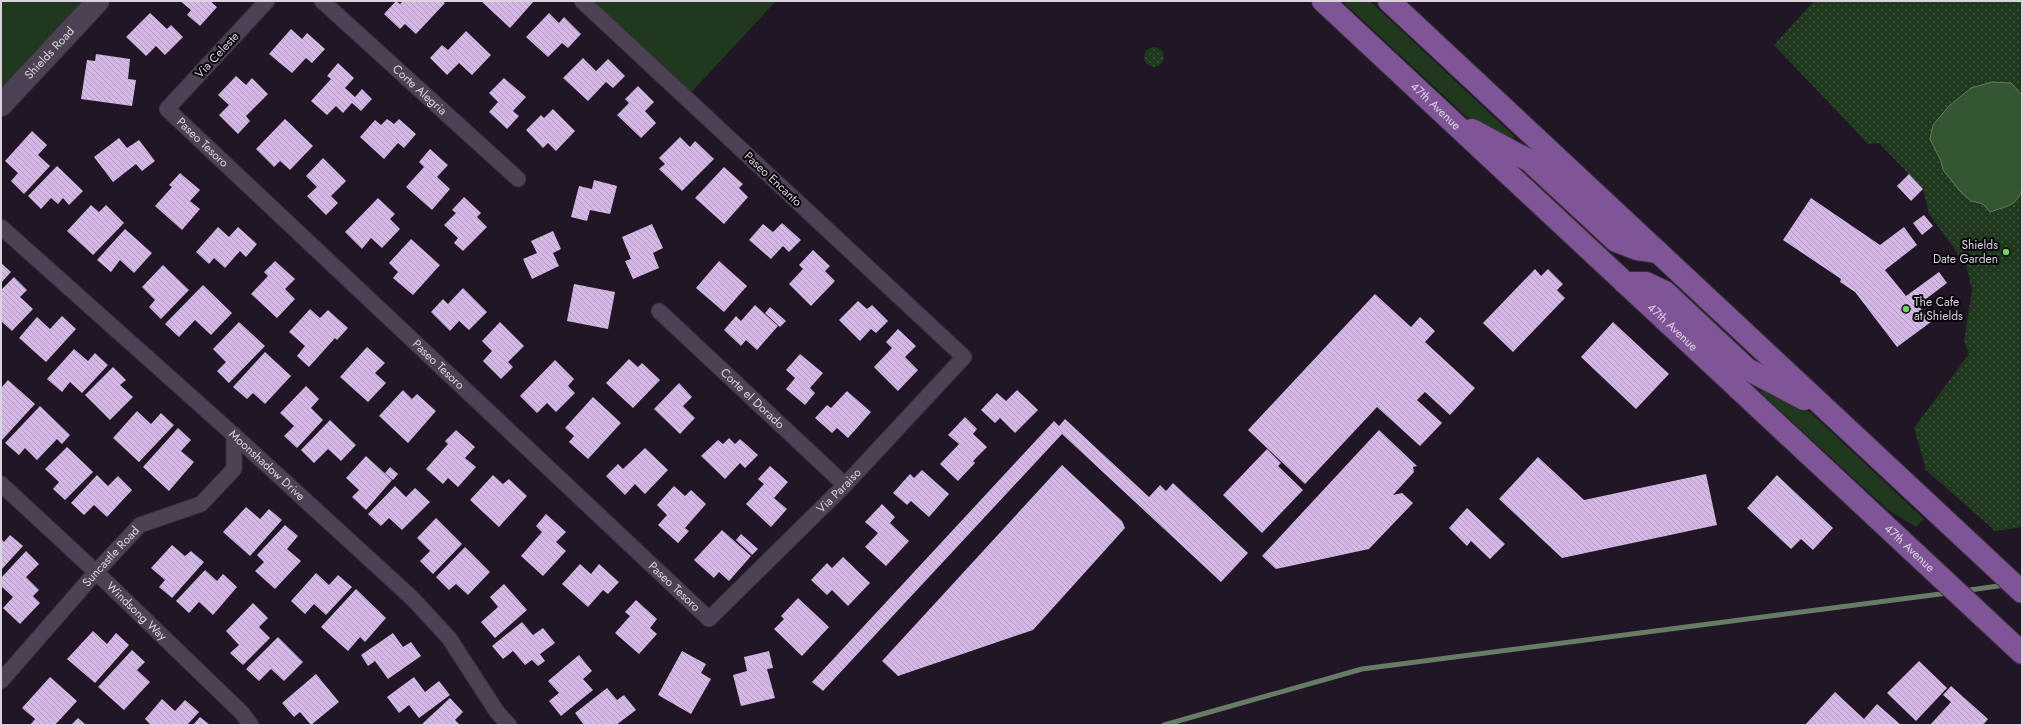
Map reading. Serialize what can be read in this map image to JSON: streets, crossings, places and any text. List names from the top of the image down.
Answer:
{
  "streets": {
    "main road": ["47th Avenue"],
    "street": [
      "Shields Road",
      "Via Celeste",
      "Corte Alegria",
      "Paseo Tesoro",
      "Paseo Encanto",
      "Corte el Dorado",
      "Moonshadow Drive",
      "Via Paraiso",
      "Suncastle Road",
      "Windsong Way"
    ]
  },
  "crossings": [
    ["Via Celeste", "Paseo Tesoro"],
    ["Paseo Tesoro", "Via Paraiso"],
    ["Paseo Encanto", "Via Paraiso"],
    ["Corte el Dorado", "Via Paraiso"],
    ["Moonshadow Drive", "Suncastle Road"],
    ["Suncastle Road", "Windsong Way"]
  ],
  "places": ["Shields Date Garden", "The Cafe at Shields"]
}
